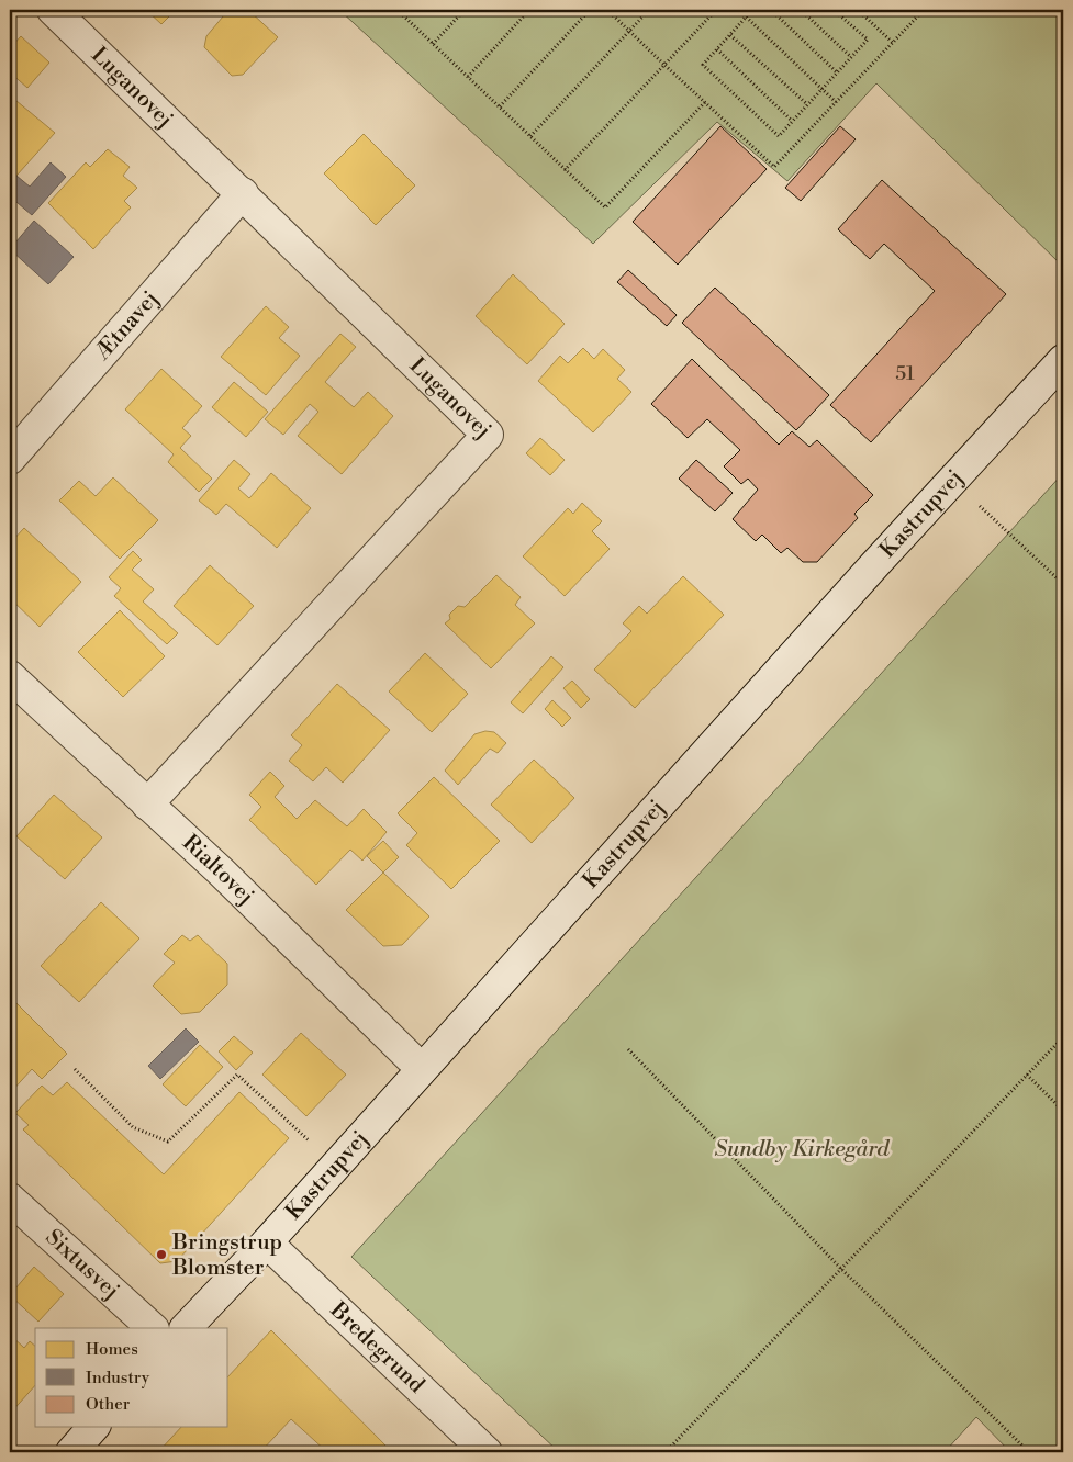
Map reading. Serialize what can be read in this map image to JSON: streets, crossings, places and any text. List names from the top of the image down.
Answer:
{
  "streets": {
    "street": [
      "Luganovej",
      "Ætnavej",
      "Kastrupvej",
      "Rialtovej",
      "Sixtusvej",
      "Bredegrund"
    ]
  },
  "crossings": [
    ["Luganovej", "Ætnavej"],
    ["Luganovej", "Rialtovej"],
    ["Kastrupvej", "Rialtovej"],
    ["Kastrupvej", "Bredegrund"]
  ],
  "parks": ["Sundby Kirkegård"],
  "places": ["Bringstrup Blomster"],
  "house_numbers": ["51"],
  "legend": ["Homes", "Industry", "Other"]
}
